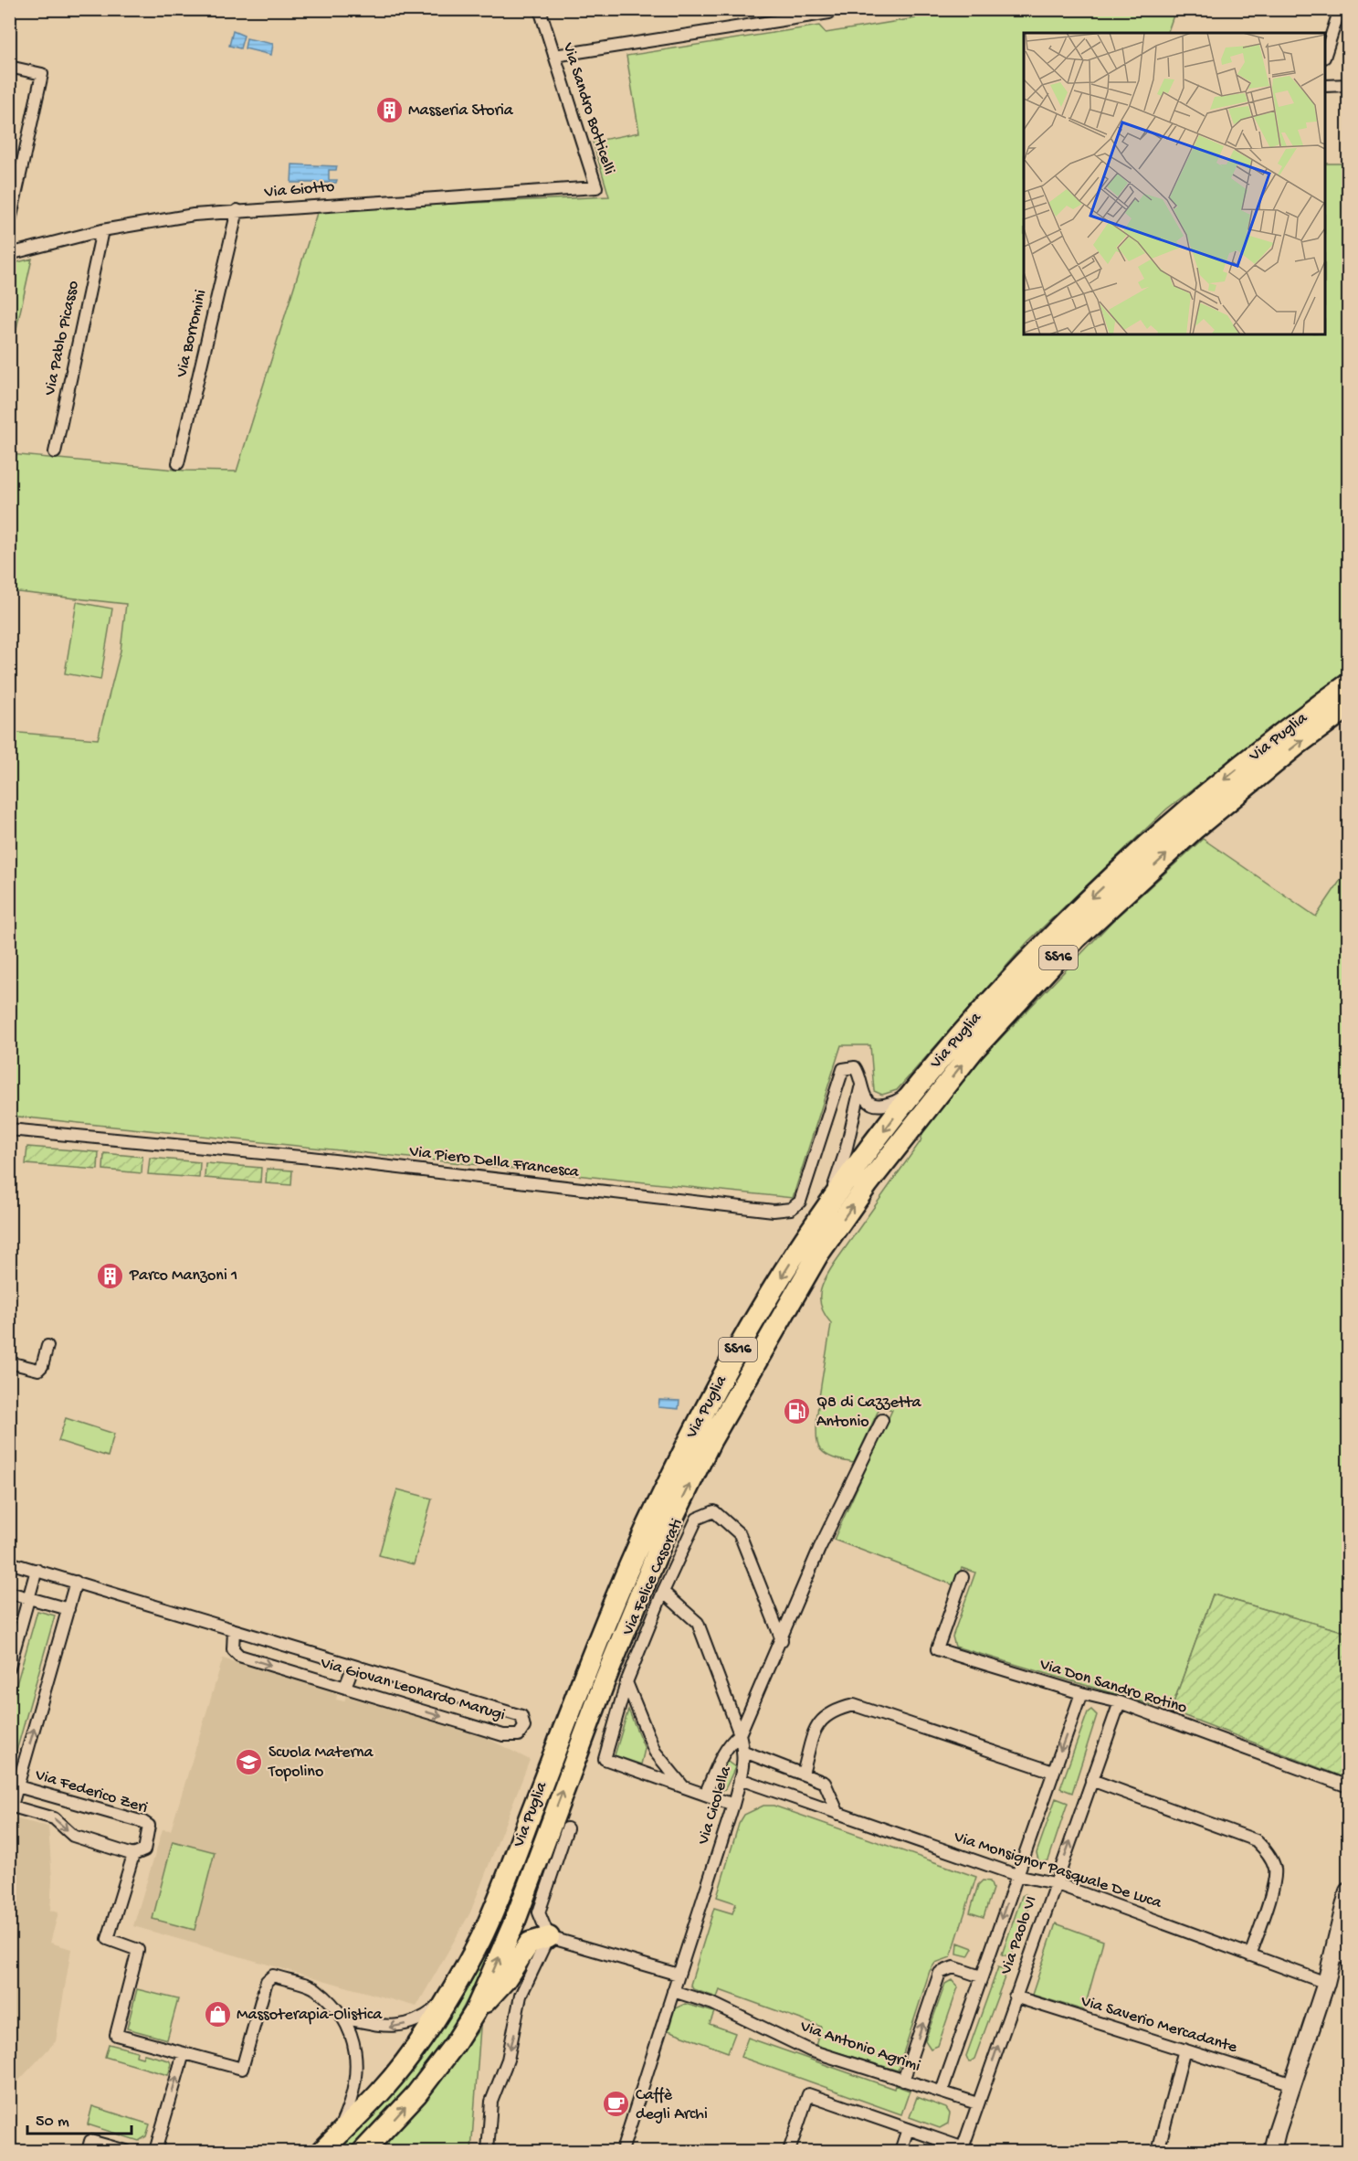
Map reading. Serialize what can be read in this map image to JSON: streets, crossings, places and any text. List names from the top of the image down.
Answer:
{
  "streets": {
    "highway": ["Via Puglia", "SS16"],
    "street": [
      "Via Sandro Botticelli",
      "Via Giotto",
      "Via Borromini",
      "Via Pablo Picasso",
      "Via Piero Della Francesca",
      "Via Felice Casorati",
      "Via Don Sandro Rotino",
      "Via Giovan Leonardo Marugi",
      "Via Federico Zeri",
      "Via Cicolella",
      "Via Monsignor Pasquale De Luca",
      "Via Paolo VI",
      "Via Saverio Mercadante",
      "Via Antonio Agrimi"
    ]
  },
  "crossings": [
    ["Via Sandro Botticelli", "Via Giotto"],
    ["Via Giotto", "Via Borromini"],
    ["Via Giotto", "Via Pablo Picasso"],
    ["Via Puglia", "Via Piero Della Francesca"],
    ["Via Felice Casorati", "Via Cicolella"],
    ["Via Don Sandro Rotino", "Via Paolo VI"],
    ["Via Cicolella", "Via Monsignor Pasquale De Luca"],
    ["Via Cicolella", "Via Antonio Agrimi"],
    ["Via Monsignor Pasquale De Luca", "Via Paolo VI"],
    ["Via Paolo VI", "Via Saverio Mercadante"],
    ["Via Paolo VI", "Via Antonio Agrimi"]
  ],
  "places": {
    "building": ["Masseria Storia", "Parco Manzoni 1"],
    "fuel station": ["Q8 di Cazzetta Antonio"],
    "school or university": ["Scuola Materna Topolino"],
    "shop": ["Massoterapia-Olistica"],
    "cafe": ["Caffè degli Archi"]
  },
  "scale_bar": "50 m"
}
